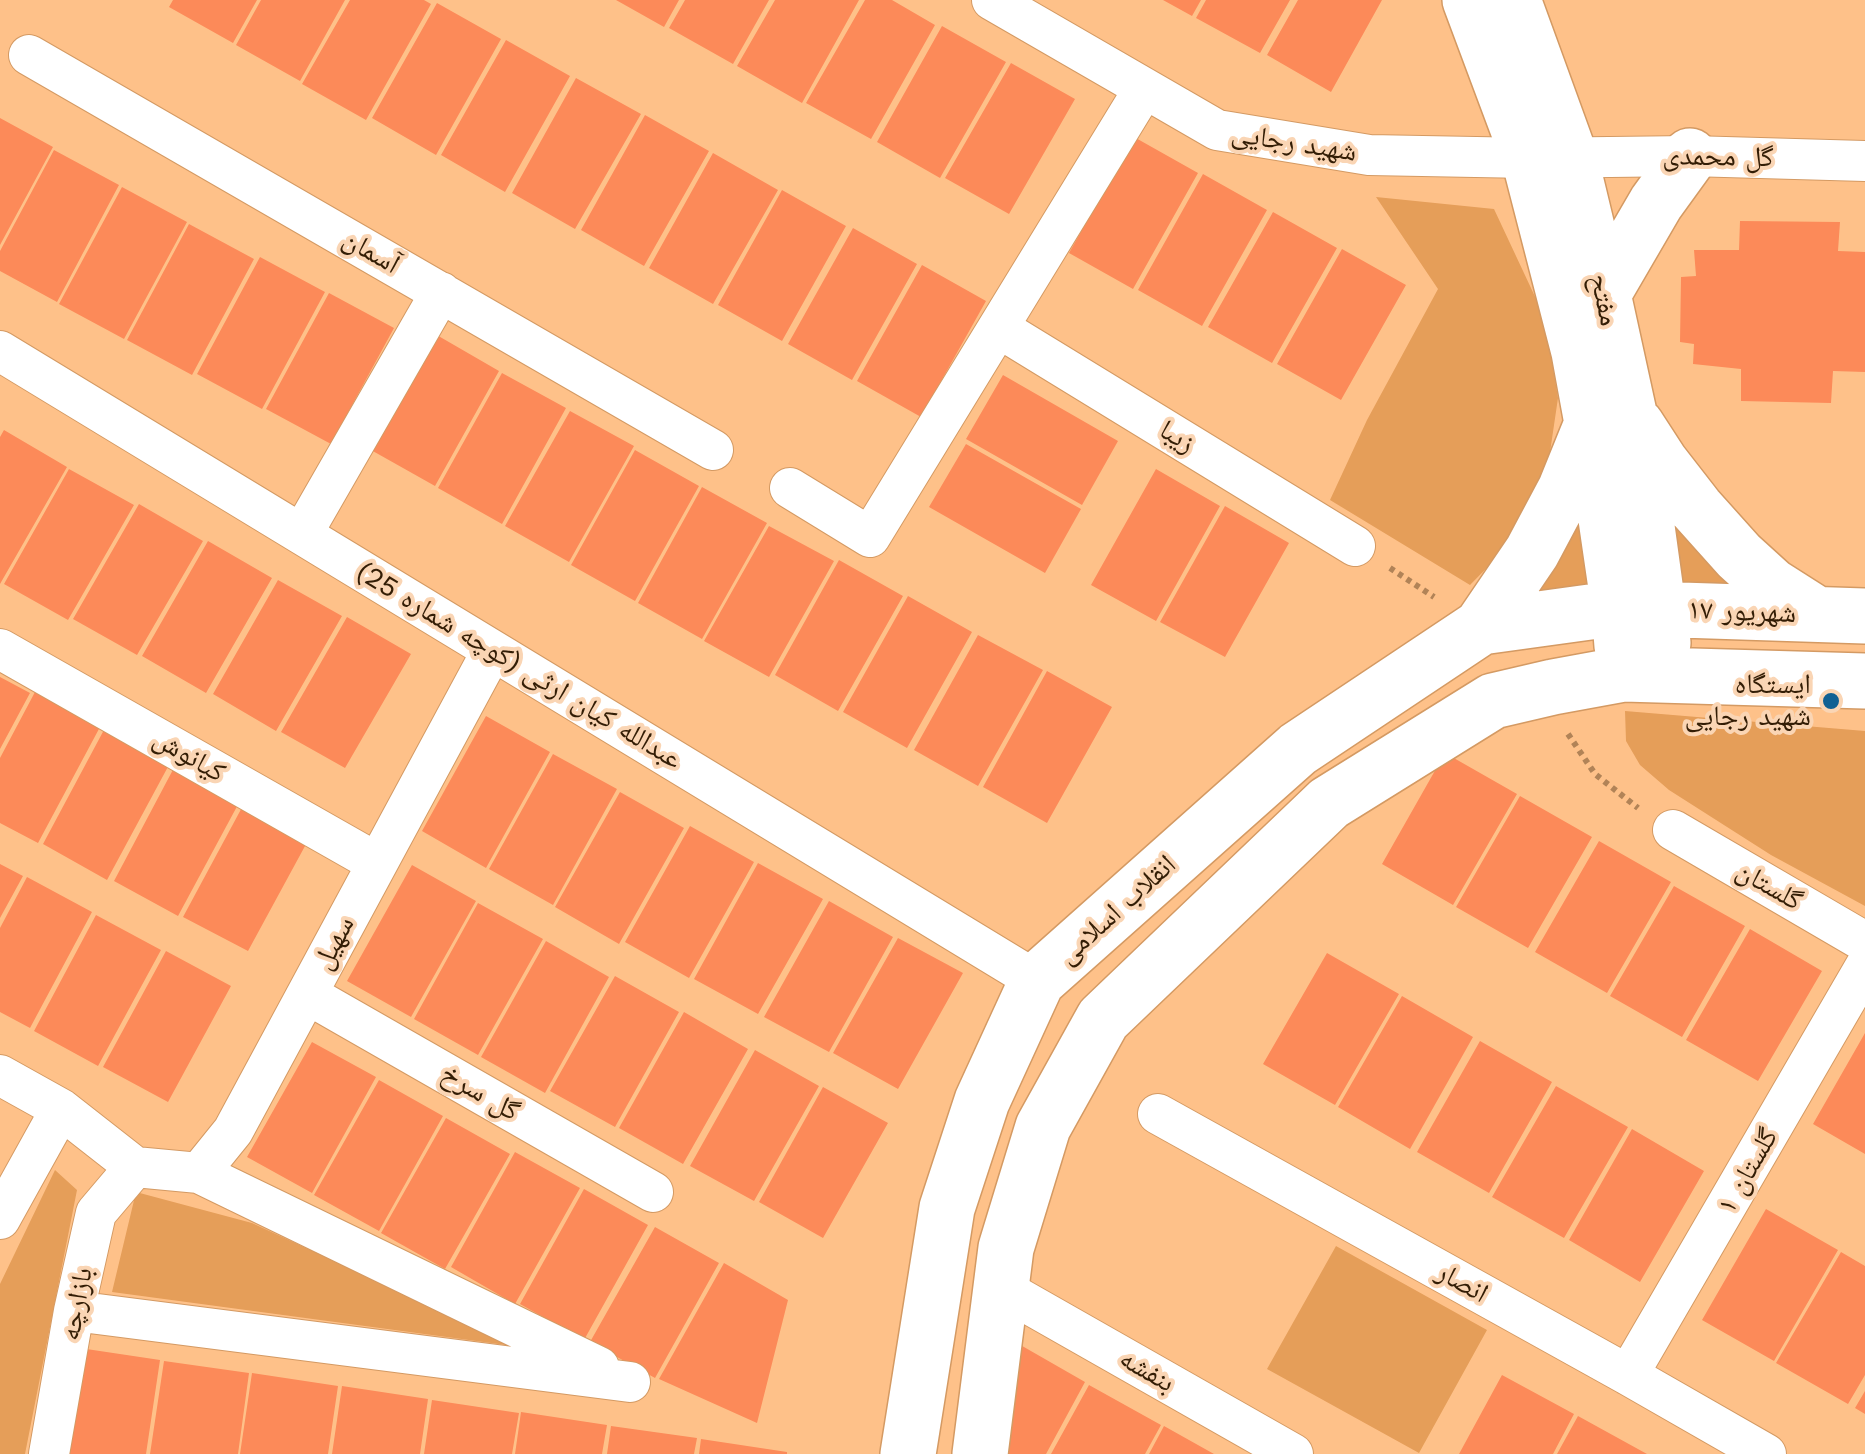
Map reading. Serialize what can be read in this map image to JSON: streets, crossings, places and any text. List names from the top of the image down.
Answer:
{
  "streets": {
    "main road": ["مفتح", "۱۷ شهریور", "انقلاب اسلامی"],
    "street": [
      "شهید رجایی",
      "گل محمدی",
      "آسمان",
      "زیبا",
      "عبدالله کیان ارثی (کوچه شماره 25)",
      "کیانوش",
      "گلستان",
      "سهیل",
      "گل سرخ",
      "گلستان ۱",
      "انصار",
      "بازارچه",
      "بنفشه"
    ]
  },
  "crossings": [
    ["شهید رجایی", "گل محمدی"],
    ["شهید رجایی", "مفتح"],
    ["گل محمدی", "مفتح"],
    ["مفتح", "۱۷ شهریور"],
    ["مفتح", "انقلاب اسلامی"],
    ["۱۷ شهریور", "انقلاب اسلامی"],
    ["عبدالله کیان ارثی (کوچه شماره 25)", "انقلاب اسلامی"],
    ["عبدالله کیان ارثی (کوچه شماره 25)", "سهیل"],
    ["کیانوش", "سهیل"],
    ["سهیل", "گل سرخ"],
    ["گلستان ۱", "انصار"]
  ],
  "places": ["ایستگاه شهید رجایی"]
}
